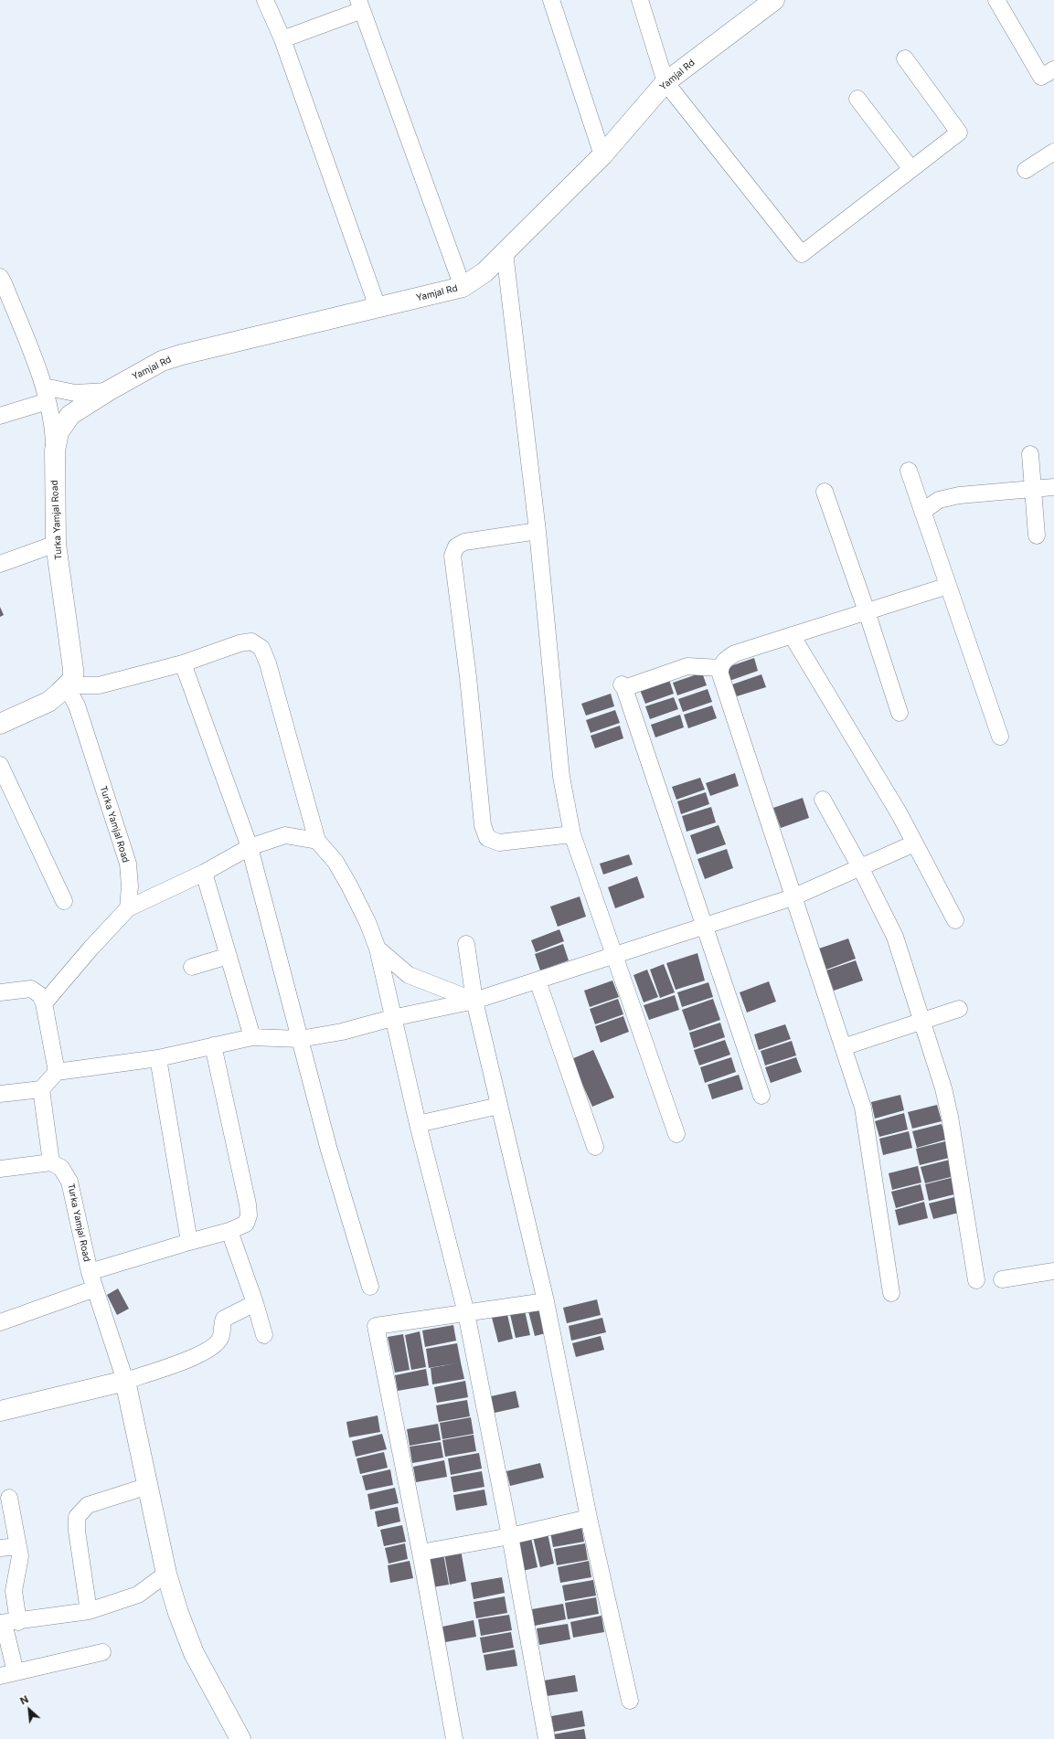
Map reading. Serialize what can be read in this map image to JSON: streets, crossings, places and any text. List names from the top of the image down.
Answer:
{
  "streets": {
    "main road": ["Yamjal Rd", "Turka Yamjal Road"]
  },
  "crossings": [
    ["Yamjal Rd", "Turka Yamjal Road"]
  ],
  "north": "top left"
}
